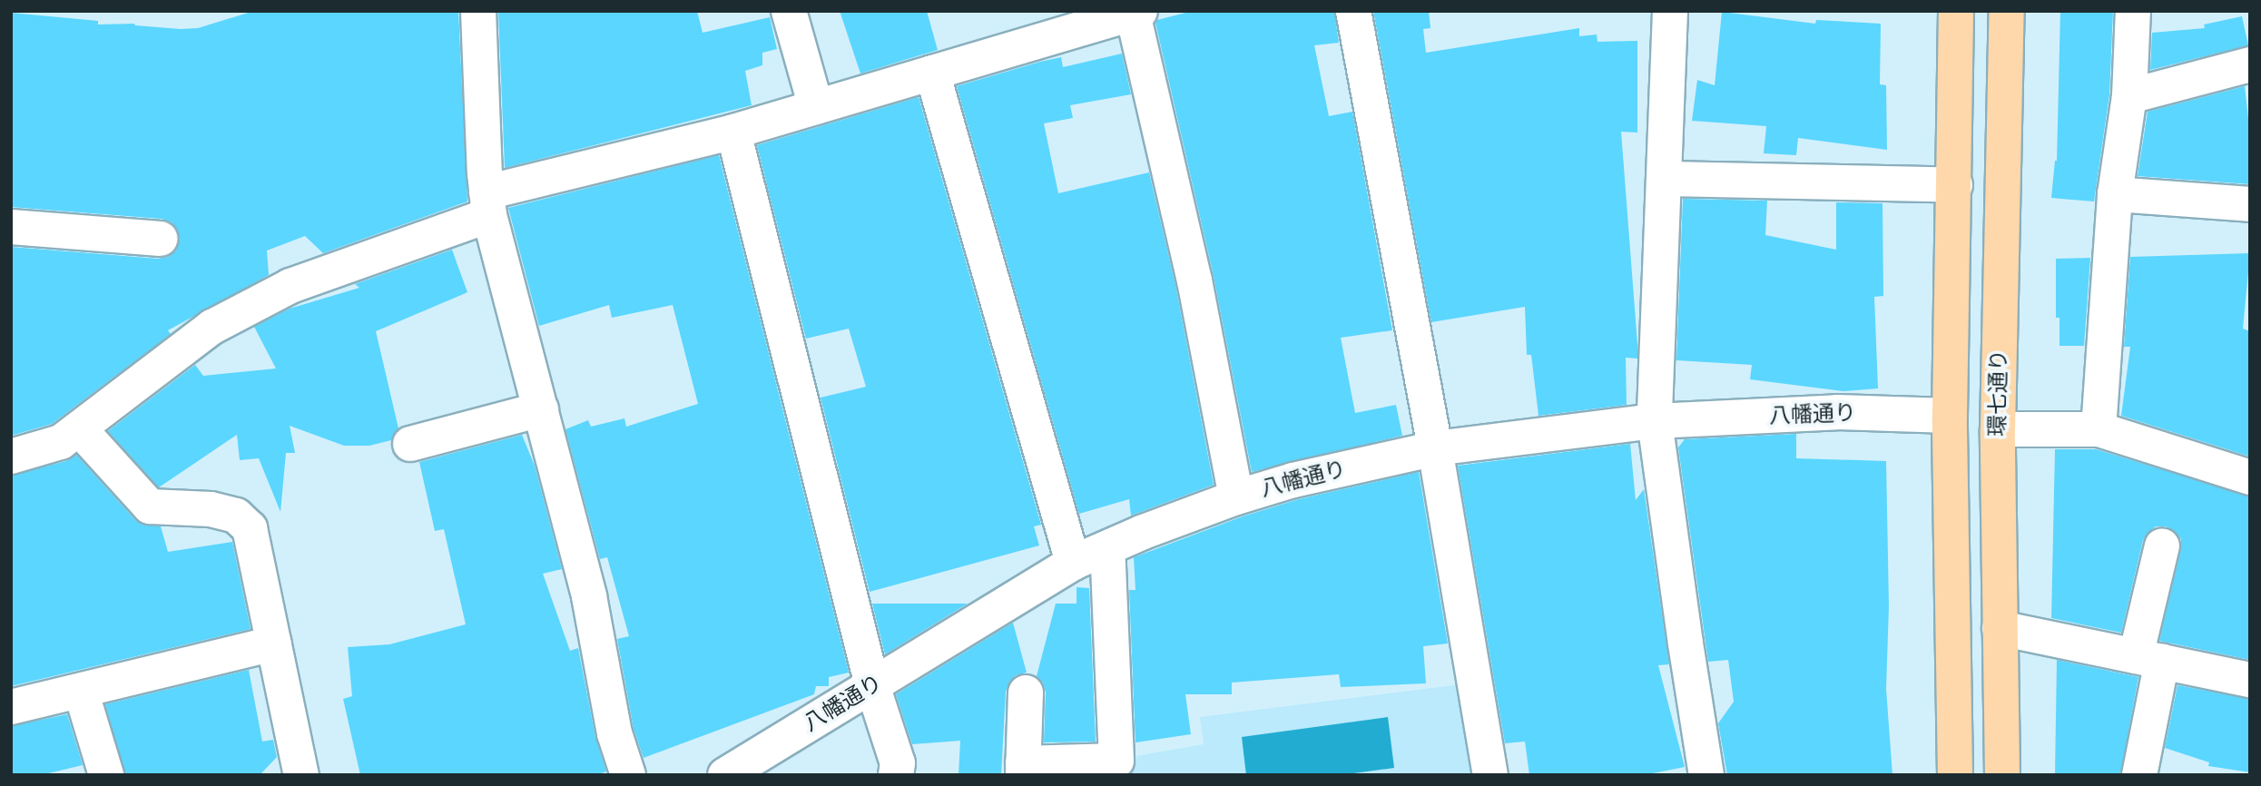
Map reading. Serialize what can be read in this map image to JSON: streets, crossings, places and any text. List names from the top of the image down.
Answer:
{
  "streets": {
    "main road": ["環七通り"],
    "street": ["八幡通り"]
  }
}
